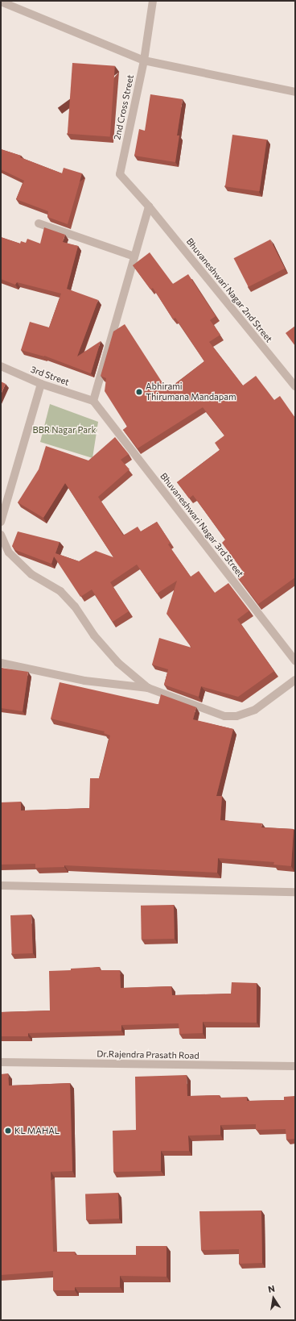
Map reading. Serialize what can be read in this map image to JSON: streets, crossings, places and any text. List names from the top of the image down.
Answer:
{
  "streets": {
    "street": [
      "2nd Cross Street",
      "Bhuvaneshwari Nagar 2nd Street",
      "3rd Street",
      "Bhuvaneshwari Nagar 3rd Street",
      "Dr.Rajendra Prasath Road"
    ]
  },
  "crossings": [
    ["2nd Cross Street", "Bhuvaneshwari Nagar 2nd Street"],
    ["3rd Street", "Bhuvaneshwari Nagar 3rd Street"]
  ],
  "parks": ["BBR Nagar Park"],
  "places": ["Abhirami Thirumana Mandapam", "KL MAHAL"],
  "north": "top"
}
